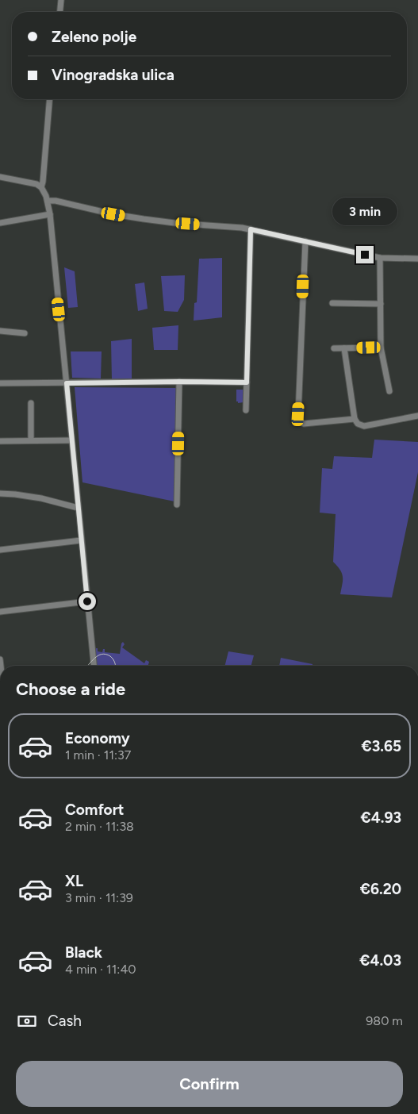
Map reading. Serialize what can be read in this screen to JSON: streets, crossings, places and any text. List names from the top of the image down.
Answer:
{
  "page": {
    "banner": ["Zeleno polje", "Vinogradska ulica"],
    "bubble": "3 min",
    "heading": "Choose a ride",
    "list": [
      {
        "name": "Economy",
        "note": "1 min · 11:37",
        "value": "€3.65"
      },
      {
        "name": "Comfort",
        "note": "2 min · 11:38",
        "value": "€4.93"
      },
      {
        "name": "XL",
        "note": "3 min · 11:39",
        "value": "€6.20"
      },
      {
        "name": "Black",
        "note": "4 min · 11:40",
        "value": "€4.03"
      }
    ],
    "pay": ["Cash", "980 m"],
    "buttons": "Confirm"
  }
}
